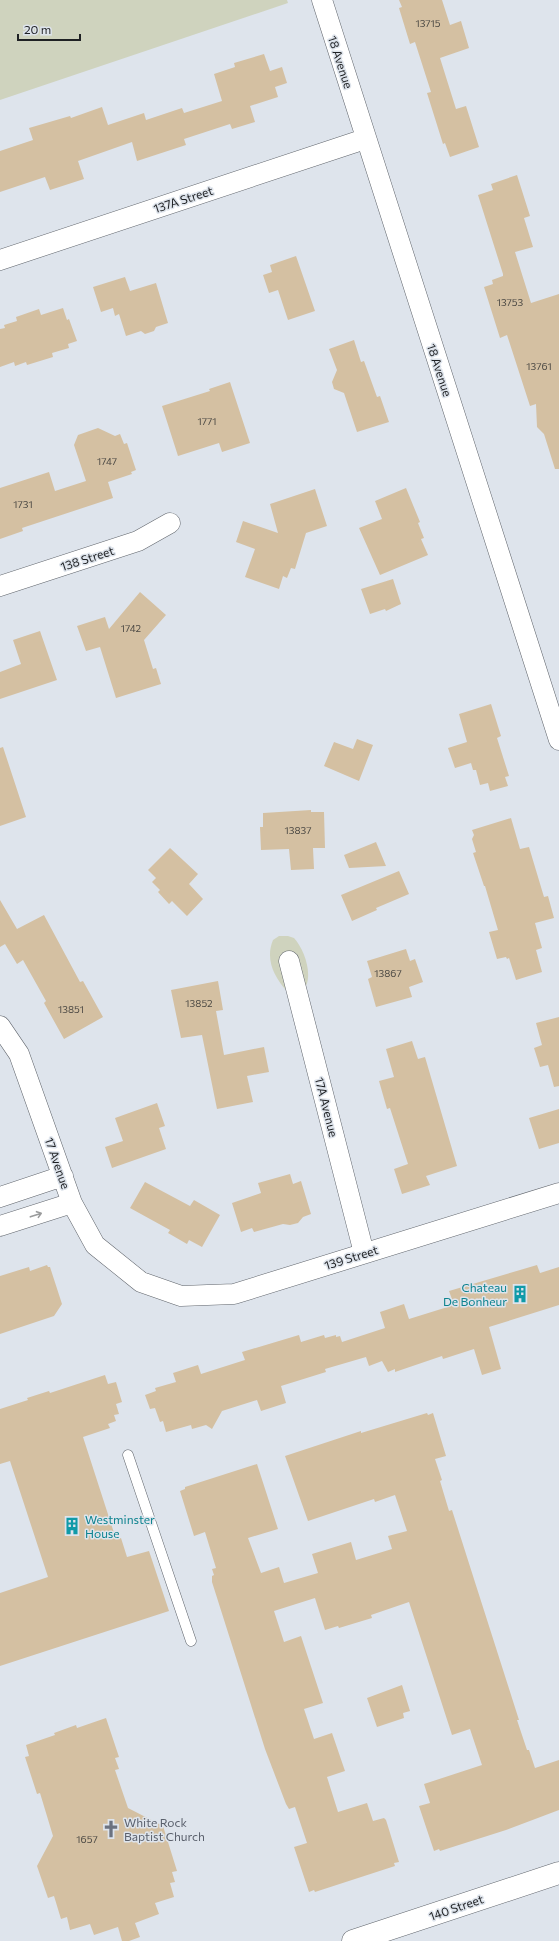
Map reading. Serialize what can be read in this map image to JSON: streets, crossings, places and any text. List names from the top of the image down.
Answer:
{
  "streets": {
    "main road": ["140 Street"],
    "street": [
      "18 Avenue",
      "137A Street",
      "138 Street",
      "17A Avenue",
      "17 Avenue",
      "139 Street"
    ]
  },
  "crossings": [
    ["18 Avenue", "137A Street"],
    ["17A Avenue", "139 Street"],
    ["17 Avenue", "139 Street"]
  ],
  "places": {
    "building": ["Chateau De Bonheur", "Westminster House"],
    "church": ["White Rock Baptist Church"]
  },
  "house_numbers": [
    "13715",
    "13753",
    "13761",
    "1771",
    "1747",
    "1731",
    "1742",
    "13837",
    "13867",
    "13852",
    "13851",
    "1657"
  ],
  "scale_bar": "20 m"
}
